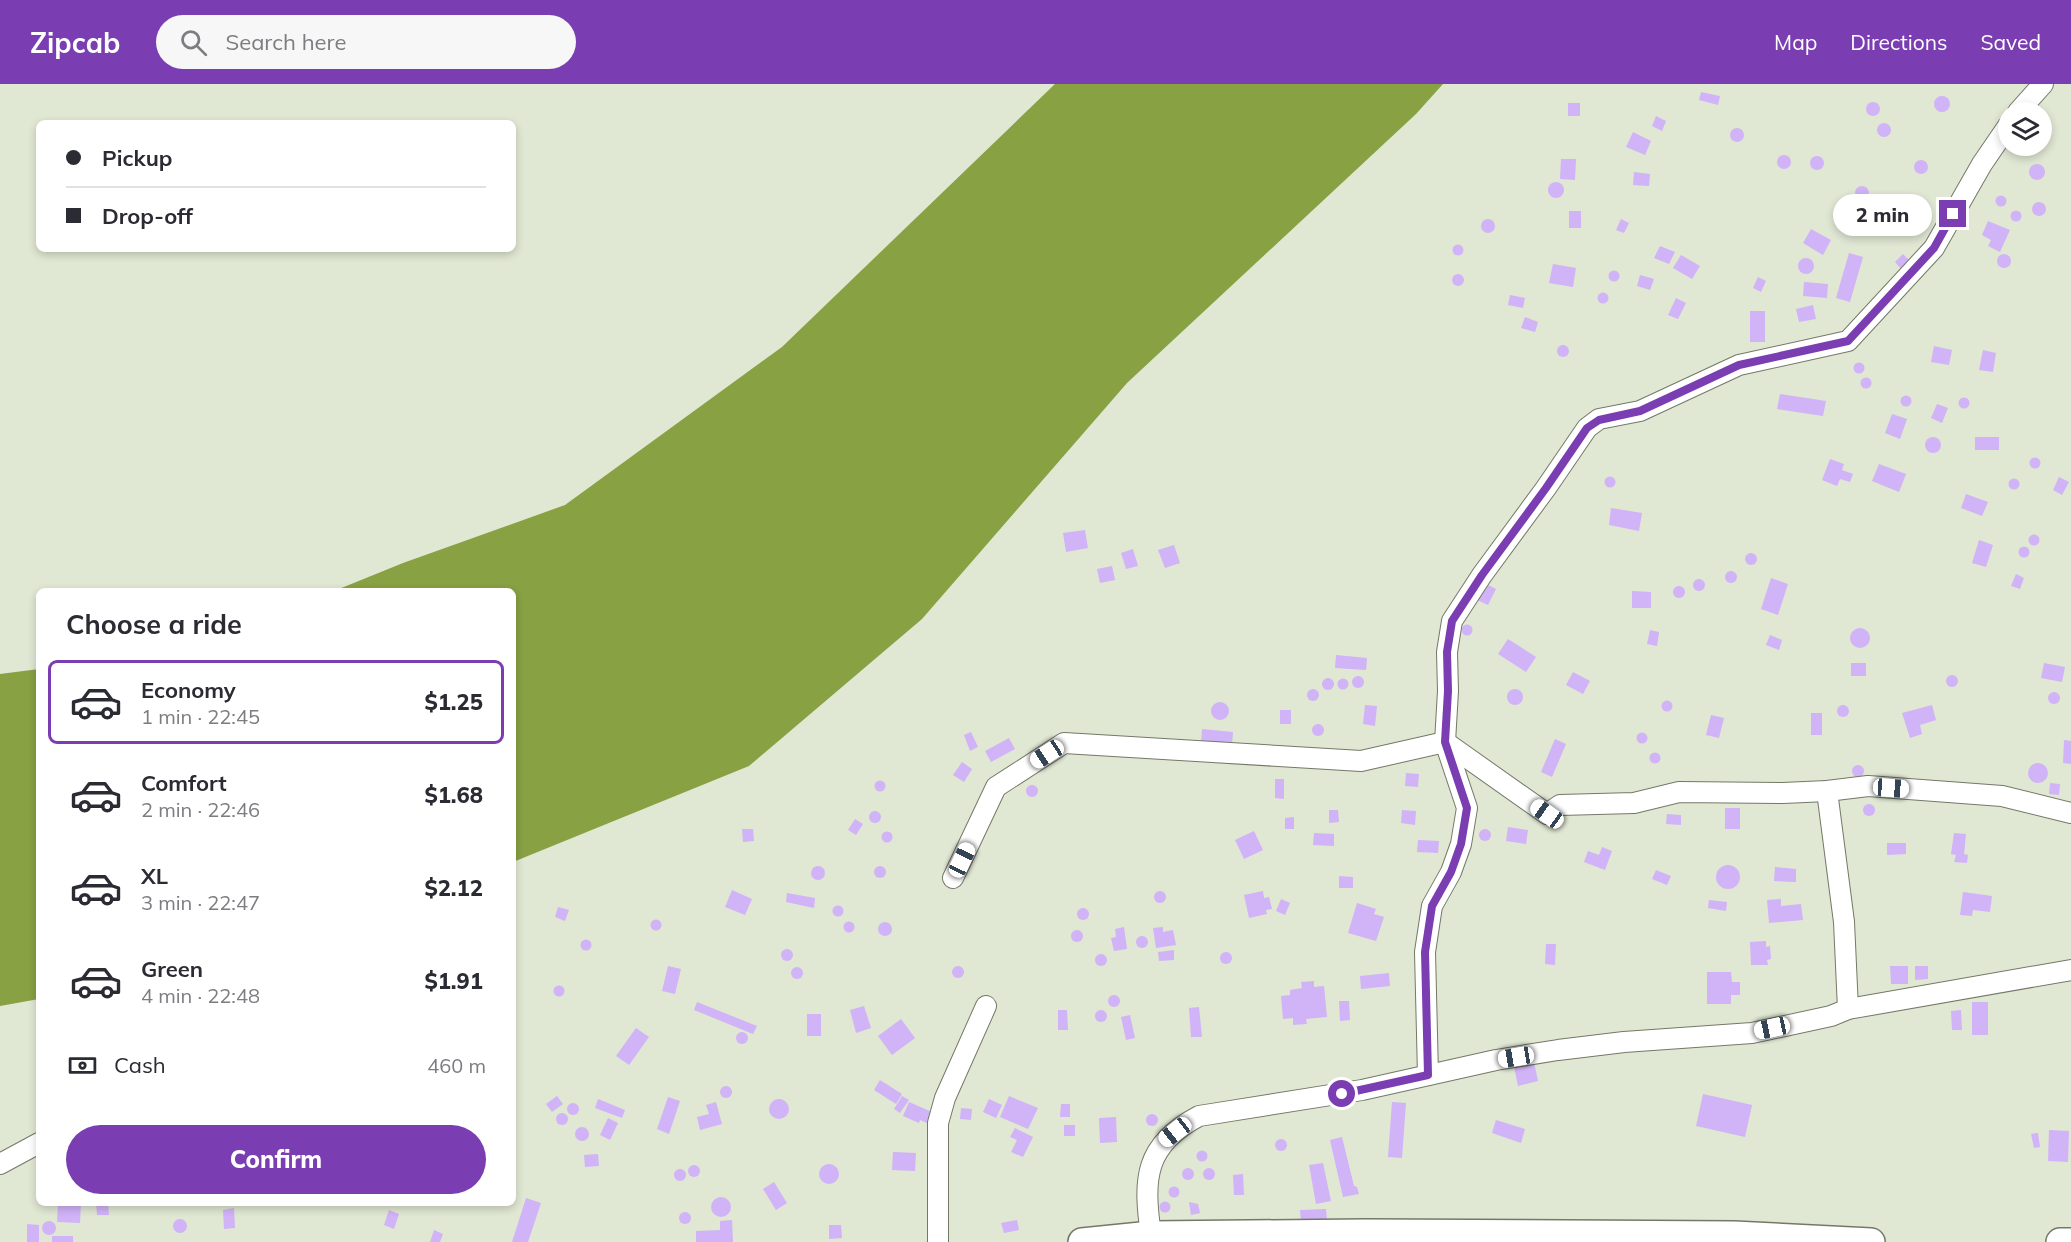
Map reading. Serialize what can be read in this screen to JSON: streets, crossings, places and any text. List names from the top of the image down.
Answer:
{
  "page": {
    "header": "Zipcab",
    "search": "Search here",
    "nav": ["Map", "Directions", "Saved"],
    "banner": ["Pickup", "Drop-off"],
    "bubble": "2 min",
    "heading": "Choose a ride",
    "list": [
      {
        "name": "Economy",
        "note": "1 min · 22:45",
        "value": "$1.25"
      },
      {
        "name": "Comfort",
        "note": "2 min · 22:46",
        "value": "$1.68"
      },
      {
        "name": "XL",
        "note": "3 min · 22:47",
        "value": "$2.12"
      },
      {
        "name": "Green",
        "note": "4 min · 22:48",
        "value": "$1.91"
      }
    ],
    "pay": ["Cash", "460 m"],
    "buttons": "Confirm"
  }
}
